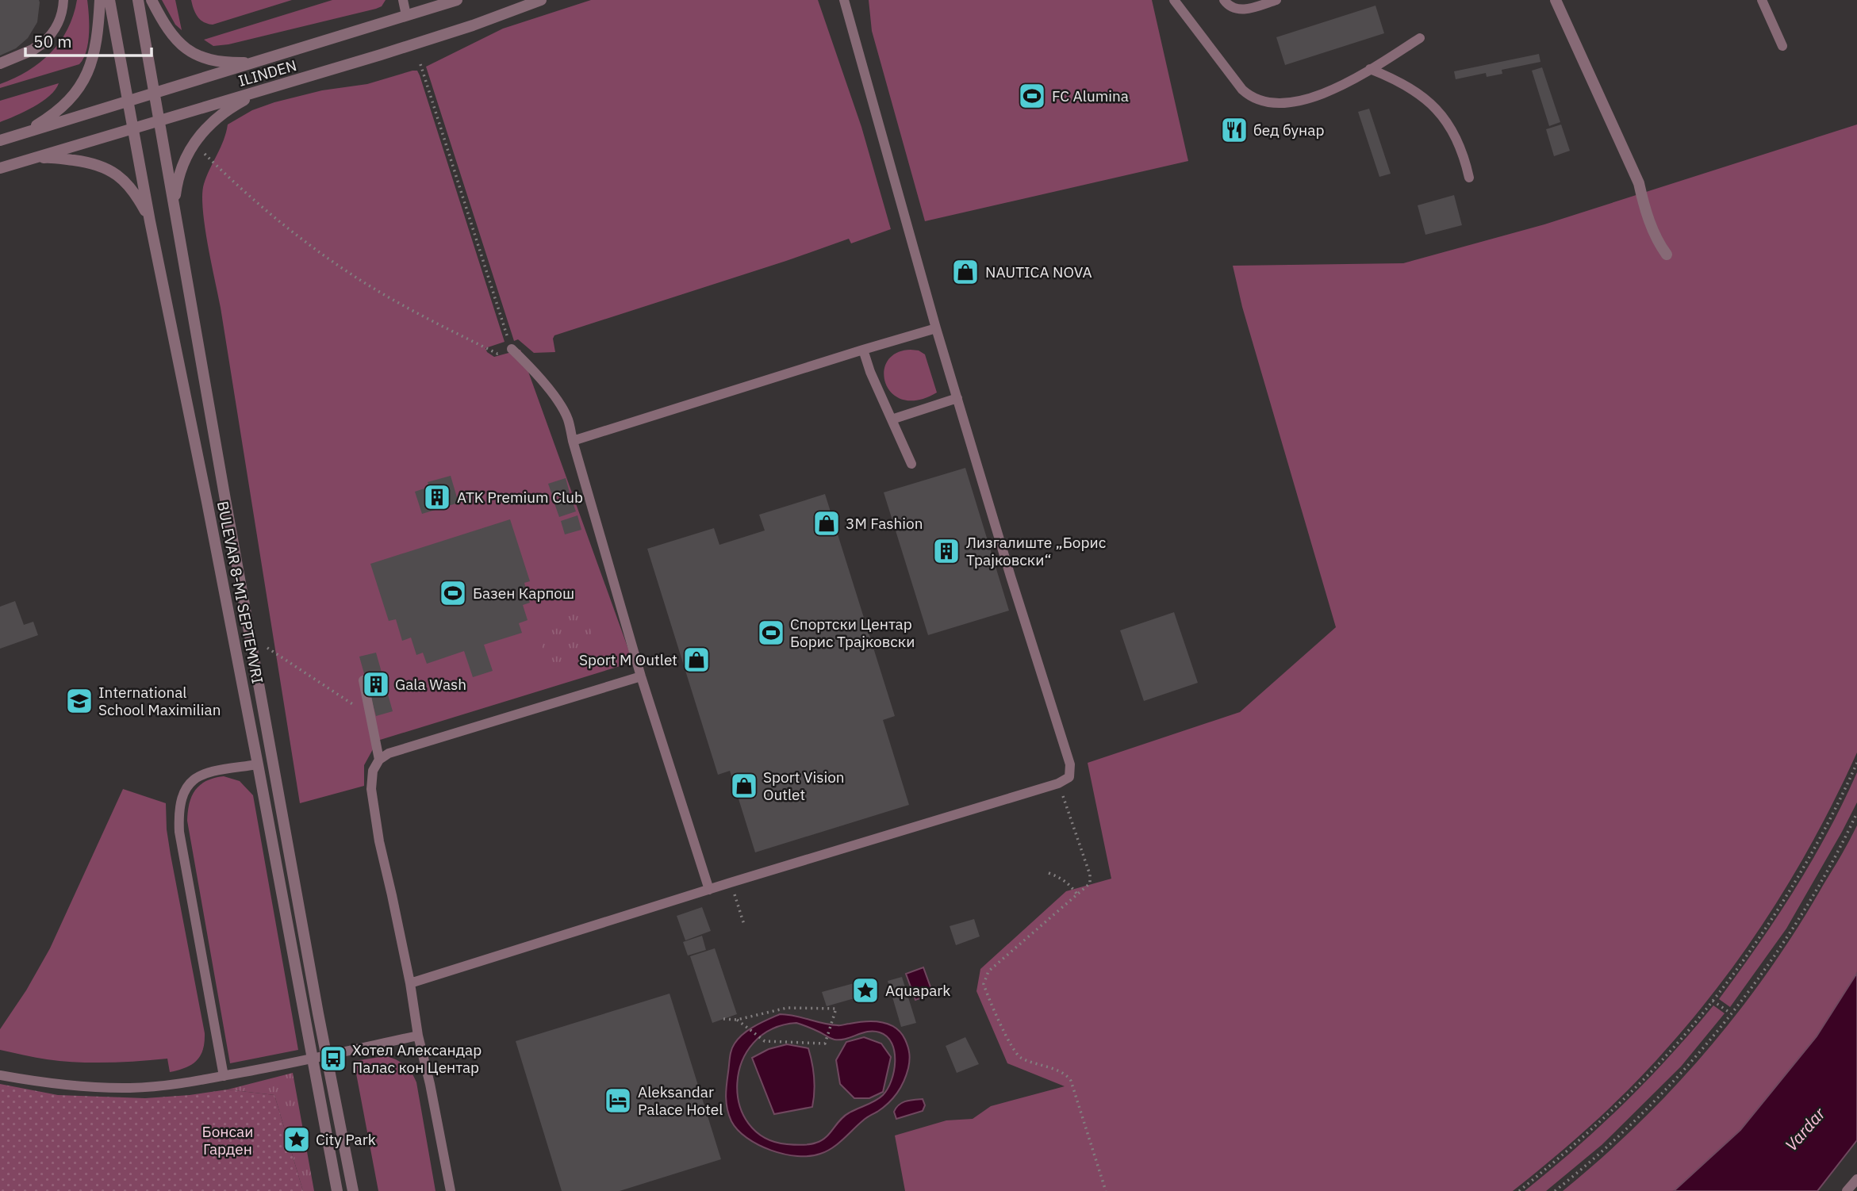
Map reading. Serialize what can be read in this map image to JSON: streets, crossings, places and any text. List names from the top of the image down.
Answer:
{
  "streets": {
    "street": ["ILINDEN", "BULEVAR 8-MI SEPTEMVRI"]
  },
  "crossings": [
    ["ILINDEN", "BULEVAR 8-MI SEPTEMVRI"]
  ],
  "water": ["Vardar"],
  "parks": ["Бонсаи Гарден"],
  "places": {
    "sports": ["FC Alumina", "Базен Карпош", "Спортски Центар Борис Трајковски"],
    "restaurant": ["бед бунар"],
    "shop": [
      "NAUTICA NOVA",
      "3M Fashion",
      "Sport M Outlet",
      "Sport Vision Outlet"
    ],
    "building": ["ATK Premium Club", "Лизгалиште „Борис Трајковски“", "Gala Wash"],
    "school or university": ["International School Maximilian"],
    "place": ["Aquapark", "City Park"],
    "bus stop": ["Хотел Александар Палас кон Центар"],
    "hotel": ["Aleksandar Palace Hotel"]
  },
  "scale_bar": "50 m"
}
